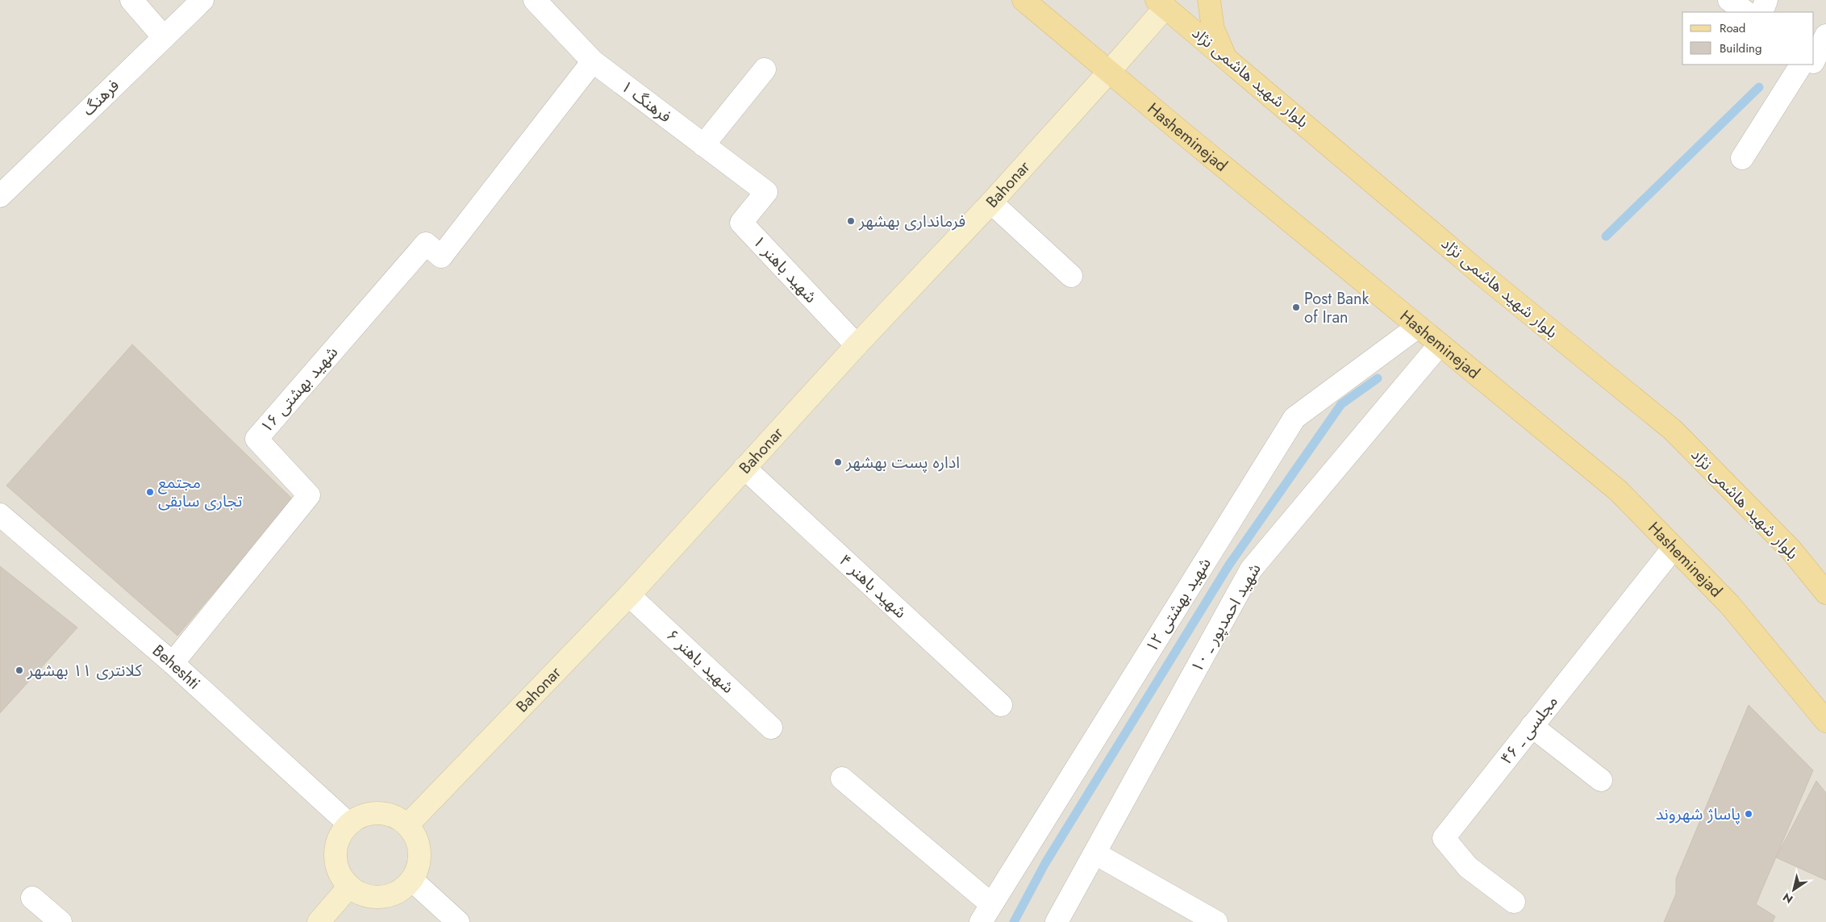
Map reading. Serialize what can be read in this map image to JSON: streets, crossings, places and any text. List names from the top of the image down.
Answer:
{
  "streets": {
    "main road": ["بلوار شهید هاشمی نژاد", "Hasheminejad", "Bahonar"],
    "street": [
      "فرهنگ",
      "فرهنگ ۱",
      "شهید باهنر ۱",
      "شهید بهشتی ۱۶",
      "شهید باهنر ۴",
      "شهید بهشتی ۱۲",
      "شهید احمدپور ـ ۱۰",
      "شهید باهنر ۶",
      "Beheshti",
      "مجلسی ـ ۴۶"
    ]
  },
  "crossings": [
    ["بلوار شهید هاشمی نژاد", "Bahonar"],
    ["فرهنگ ۱", "شهید باهنر ۱"],
    ["فرهنگ ۱", "شهید بهشتی ۱۶"],
    ["Hasheminejad", "Bahonar"],
    ["Hasheminejad", "شهید بهشتی ۱۲"],
    ["Hasheminejad", "شهید احمدپور ـ ۱۰"],
    ["Hasheminejad", "مجلسی ـ ۴۶"],
    ["Bahonar", "شهید باهنر ۱"],
    ["Bahonar", "شهید باهنر ۴"],
    ["Bahonar", "شهید باهنر ۶"],
    ["Bahonar", "Beheshti"],
    ["شهید بهشتی ۱۶", "Beheshti"]
  ],
  "places": [
    "فرمانداری بهشهر",
    "Post Bank of Iran",
    "اداره پست بهشهر",
    "مجتمع تجاری سابقی",
    "کلانتری ۱۱ بهشهر",
    "پاساژ شهروند"
  ],
  "legend": ["Road", "Building"],
  "north": "bottom left"
}
